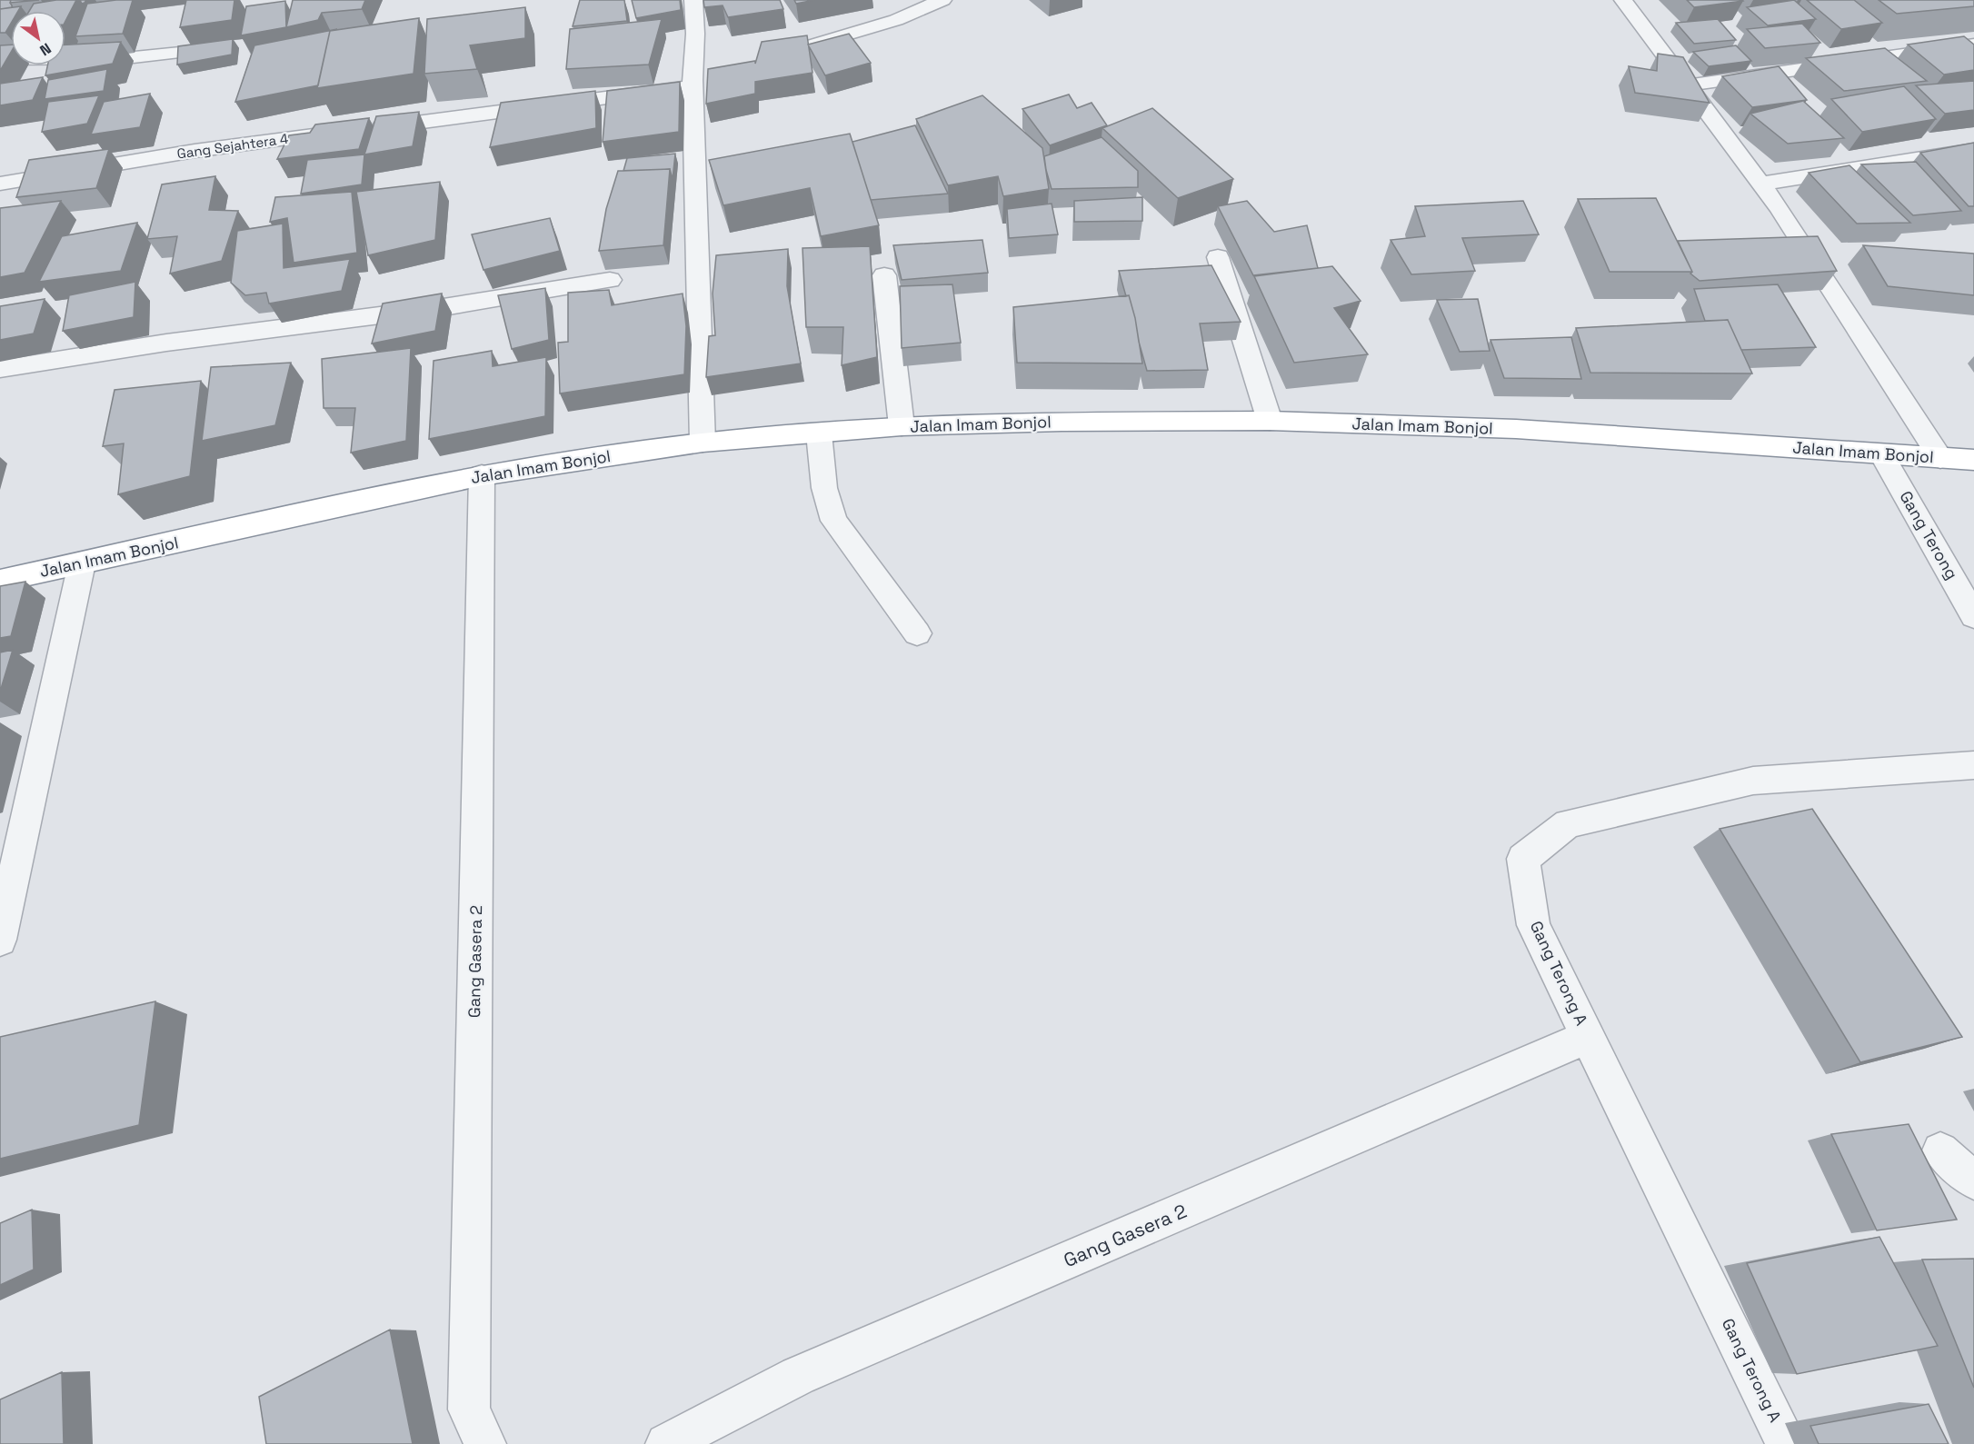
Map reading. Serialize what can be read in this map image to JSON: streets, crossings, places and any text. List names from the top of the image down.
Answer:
{
  "streets": {
    "highway": ["Jalan Imam Bonjol"],
    "street": [
      "Gang Sejahtera 4",
      "Gang Terong",
      "Gang Gasera 2",
      "Gang Terong A"
    ]
  },
  "crossings": [
    ["Jalan Imam Bonjol", "Gang Terong"],
    ["Jalan Imam Bonjol", "Gang Gasera 2"],
    ["Gang Gasera 2", "Gang Terong A"]
  ],
  "north": "bottom right"
}
